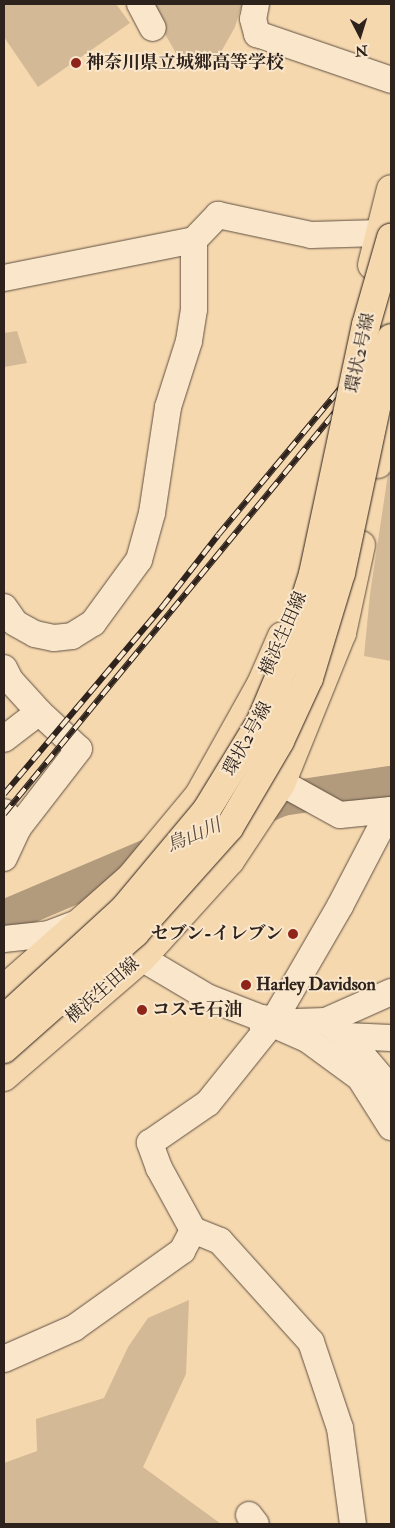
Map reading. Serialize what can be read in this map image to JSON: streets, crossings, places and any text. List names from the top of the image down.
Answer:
{
  "streets": {
    "main road": ["環状2号線", "横浜生田線"]
  },
  "crossings": [
    ["環状2号線", "横浜生田線"]
  ],
  "water": ["鳥山川"],
  "places": [
    "神奈川県立城郷高等学校",
    "セブン-イレブン",
    "Harley Davidson",
    "コスモ石油"
  ],
  "north": "bottom"
}
